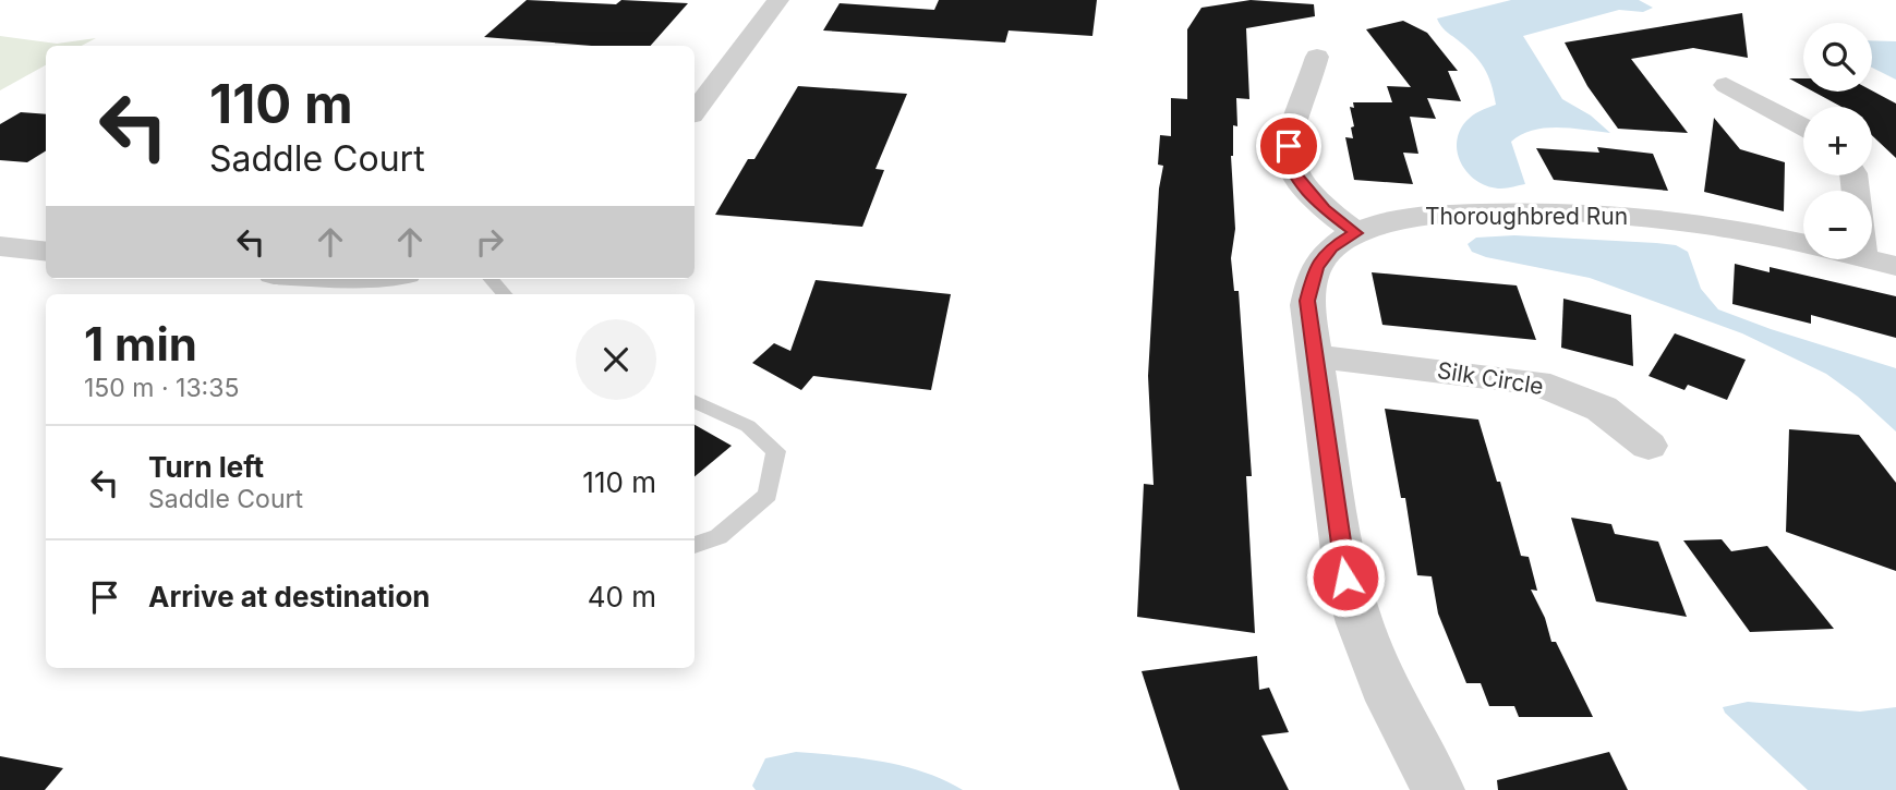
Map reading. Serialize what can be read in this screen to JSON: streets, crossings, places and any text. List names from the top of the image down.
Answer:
{
  "streets": {
    "street": ["Thoroughbred Run", "Silk Circle"]
  },
  "page": {
    "map_buttons": ["+", "−"],
    "turn": ["110 m", "Saddle Court"],
    "heading": ["1 min", "150 m · 13:35"],
    "list": [
      {
        "name": "Turn left",
        "note": "Saddle Court",
        "value": "110 m"
      },
      {
        "name": "Arrive at destination",
        "value": "40 m"
      }
    ]
  }
}
